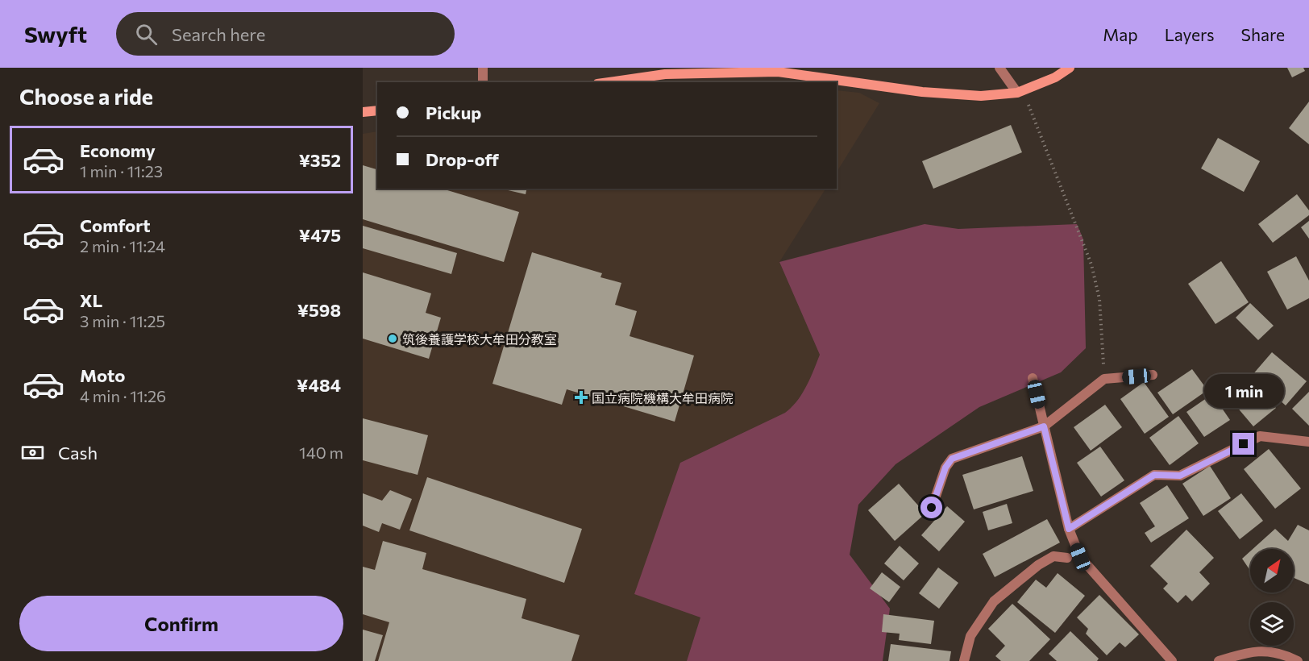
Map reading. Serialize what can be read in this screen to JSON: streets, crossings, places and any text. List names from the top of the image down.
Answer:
{
  "places": {
    "other": ["筑後養護学校大牟田分教室"],
    "health": ["国立病院機構大牟田病院"]
  },
  "north": "top right",
  "page": {
    "header": "Swyft",
    "search": "Search here",
    "nav": ["Map", "Layers", "Share"],
    "heading": "Choose a ride",
    "banner": ["Pickup", "Drop-off"],
    "list": [
      {
        "name": "Economy",
        "note": "1 min · 11:23",
        "value": "¥352"
      },
      {
        "name": "Comfort",
        "note": "2 min · 11:24",
        "value": "¥475"
      },
      {
        "name": "XL",
        "note": "3 min · 11:25",
        "value": "¥598"
      },
      {
        "name": "Moto",
        "note": "4 min · 11:26",
        "value": "¥484"
      }
    ],
    "bubble": "1 min",
    "pay": ["Cash", "140 m"],
    "buttons": "Confirm"
  }
}
